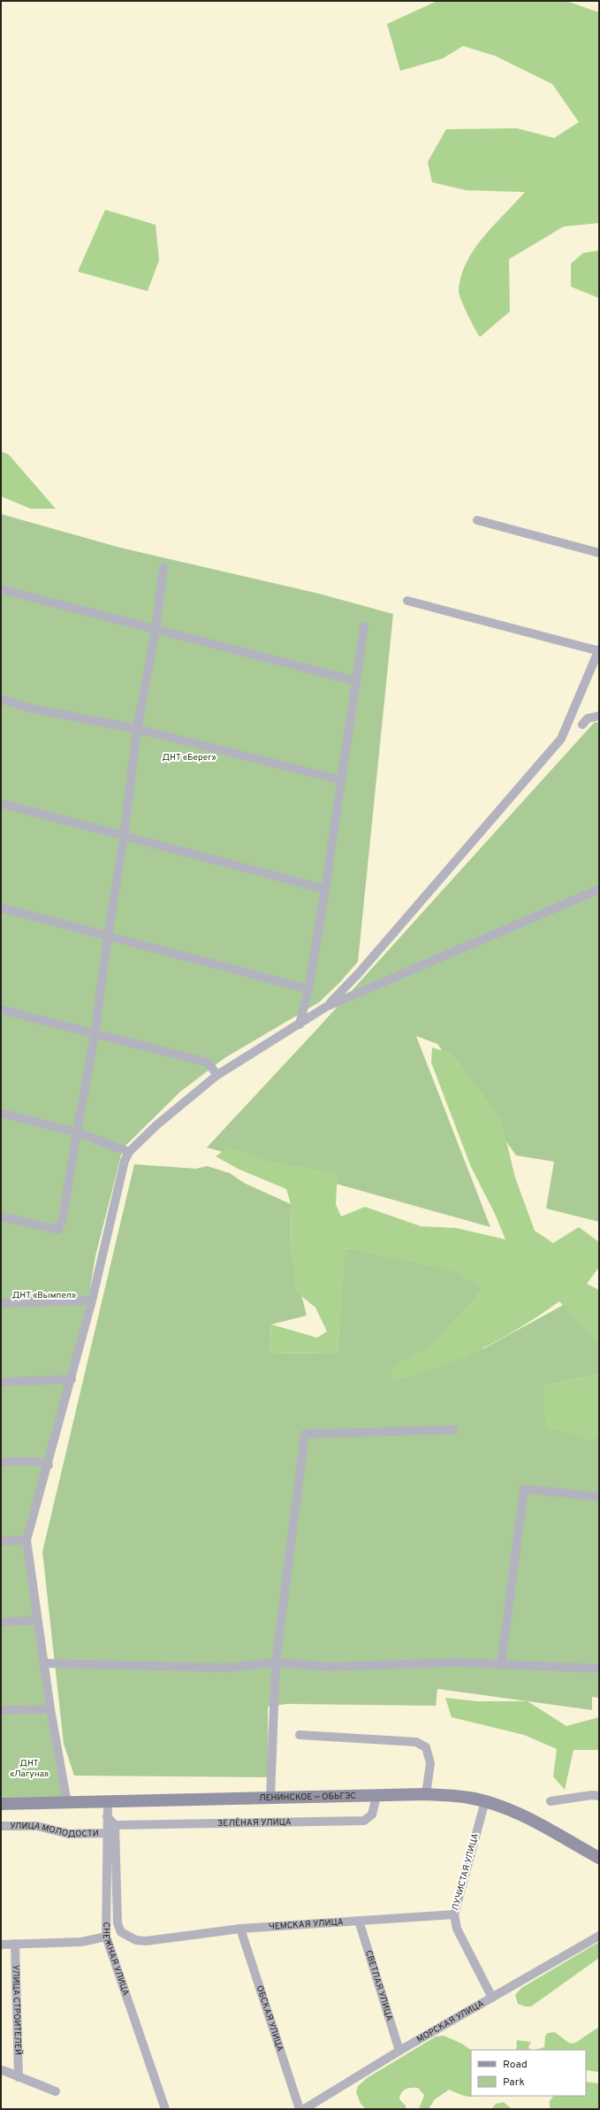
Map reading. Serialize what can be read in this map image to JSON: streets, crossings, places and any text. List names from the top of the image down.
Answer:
{
  "streets": {
    "main road": ["ЛЕНИНСКОЕ — ОБЬГЭС"],
    "street": [
      "ЗЕЛЁНАЯ УЛИЦА",
      "УЛИЦА МОЛОДОСТИ",
      "ЛУЧИСТАЯ УЛИЦА",
      "ЧЕМСКАЯ УЛИЦА",
      "СНЕЖНАЯ УЛИЦА",
      "СВЕТЛАЯ УЛИЦА",
      "УЛИЦА СТРОИТЕЛЕЙ",
      "ОБСКАЯ УЛИЦА",
      "МОРСКАЯ УЛИЦА"
    ]
  },
  "crossings": [
    ["ЛЕНИНСКОЕ — ОБЬГЭС", "ЗЕЛЁНАЯ УЛИЦА"],
    ["ЛЕНИНСКОЕ — ОБЬГЭС", "ЛУЧИСТАЯ УЛИЦА"],
    ["ЛЕНИНСКОЕ — ОБЬГЭС", "СНЕЖНАЯ УЛИЦА"],
    ["ЗЕЛЁНАЯ УЛИЦА", "ЧЕМСКАЯ УЛИЦА"],
    ["УЛИЦА МОЛОДОСТИ", "СНЕЖНАЯ УЛИЦА"],
    ["ЛУЧИСТАЯ УЛИЦА", "ЧЕМСКАЯ УЛИЦА"],
    ["ЛУЧИСТАЯ УЛИЦА", "МОРСКАЯ УЛИЦА"],
    ["ЧЕМСКАЯ УЛИЦА", "СВЕТЛАЯ УЛИЦА"],
    ["ЧЕМСКАЯ УЛИЦА", "ОБСКАЯ УЛИЦА"],
    ["СВЕТЛАЯ УЛИЦА", "МОРСКАЯ УЛИЦА"]
  ],
  "parks": ["ДНТ «Берег»", "ДНТ «Вымпел»", "ДНТ «Лагуна»"],
  "legend": ["Road", "Park"]
}
